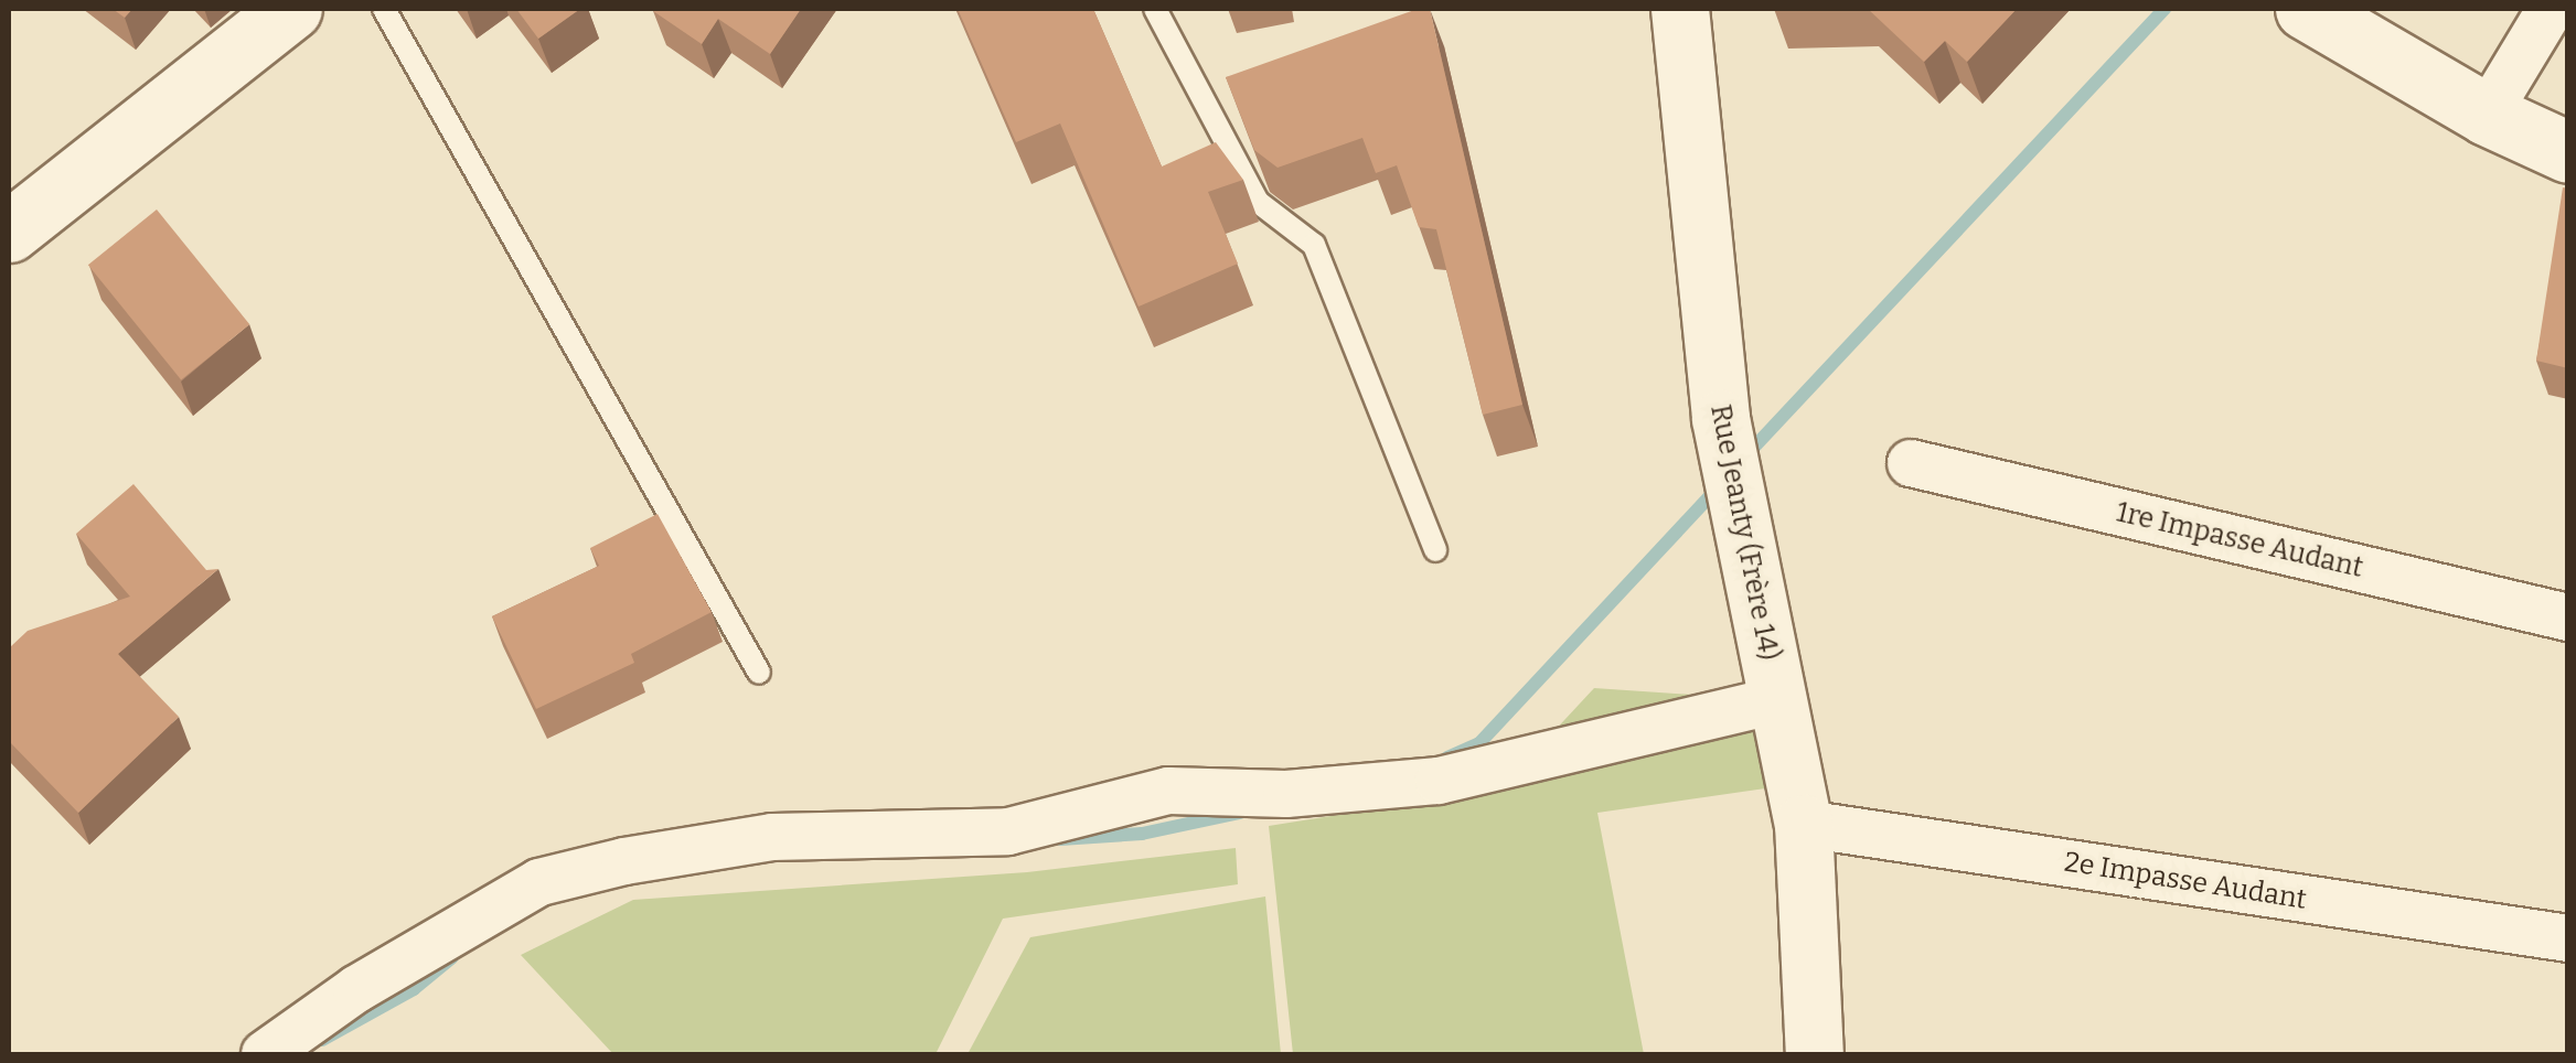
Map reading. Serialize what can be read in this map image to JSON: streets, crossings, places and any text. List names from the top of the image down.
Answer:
{
  "streets": {
    "street": ["Rue Jeanty (Frère 14)", "1re Impasse Audant", "2e Impasse Audant"]
  },
  "crossings": [
    ["Rue Jeanty (Frère 14)", "2e Impasse Audant"]
  ]
}
